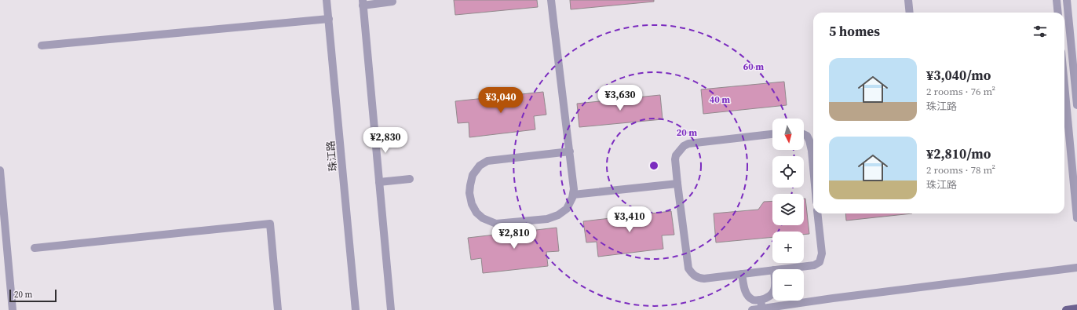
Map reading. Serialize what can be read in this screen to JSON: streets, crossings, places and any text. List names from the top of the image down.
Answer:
{
  "streets": {
    "street": ["珠江路"]
  },
  "scale_bar": "20 m",
  "north": "bottom",
  "page": {
    "heading": "5 homes",
    "list": [
      {
        "name": "¥3,040/mo",
        "note": "2 rooms · 76 m² · 珠江路"
      },
      {
        "name": "¥2,810/mo",
        "note": "2 rooms · 78 m² · 珠江路"
      }
    ],
    "price": [
      "¥3,630",
      "¥3,040",
      "¥2,830",
      "¥3,410",
      "¥2,810"
    ],
    "map_buttons": ["+", "−"],
    "scale": "20 m"
  },
  "rings": ["60 m", "40 m", "20 m"]
}
